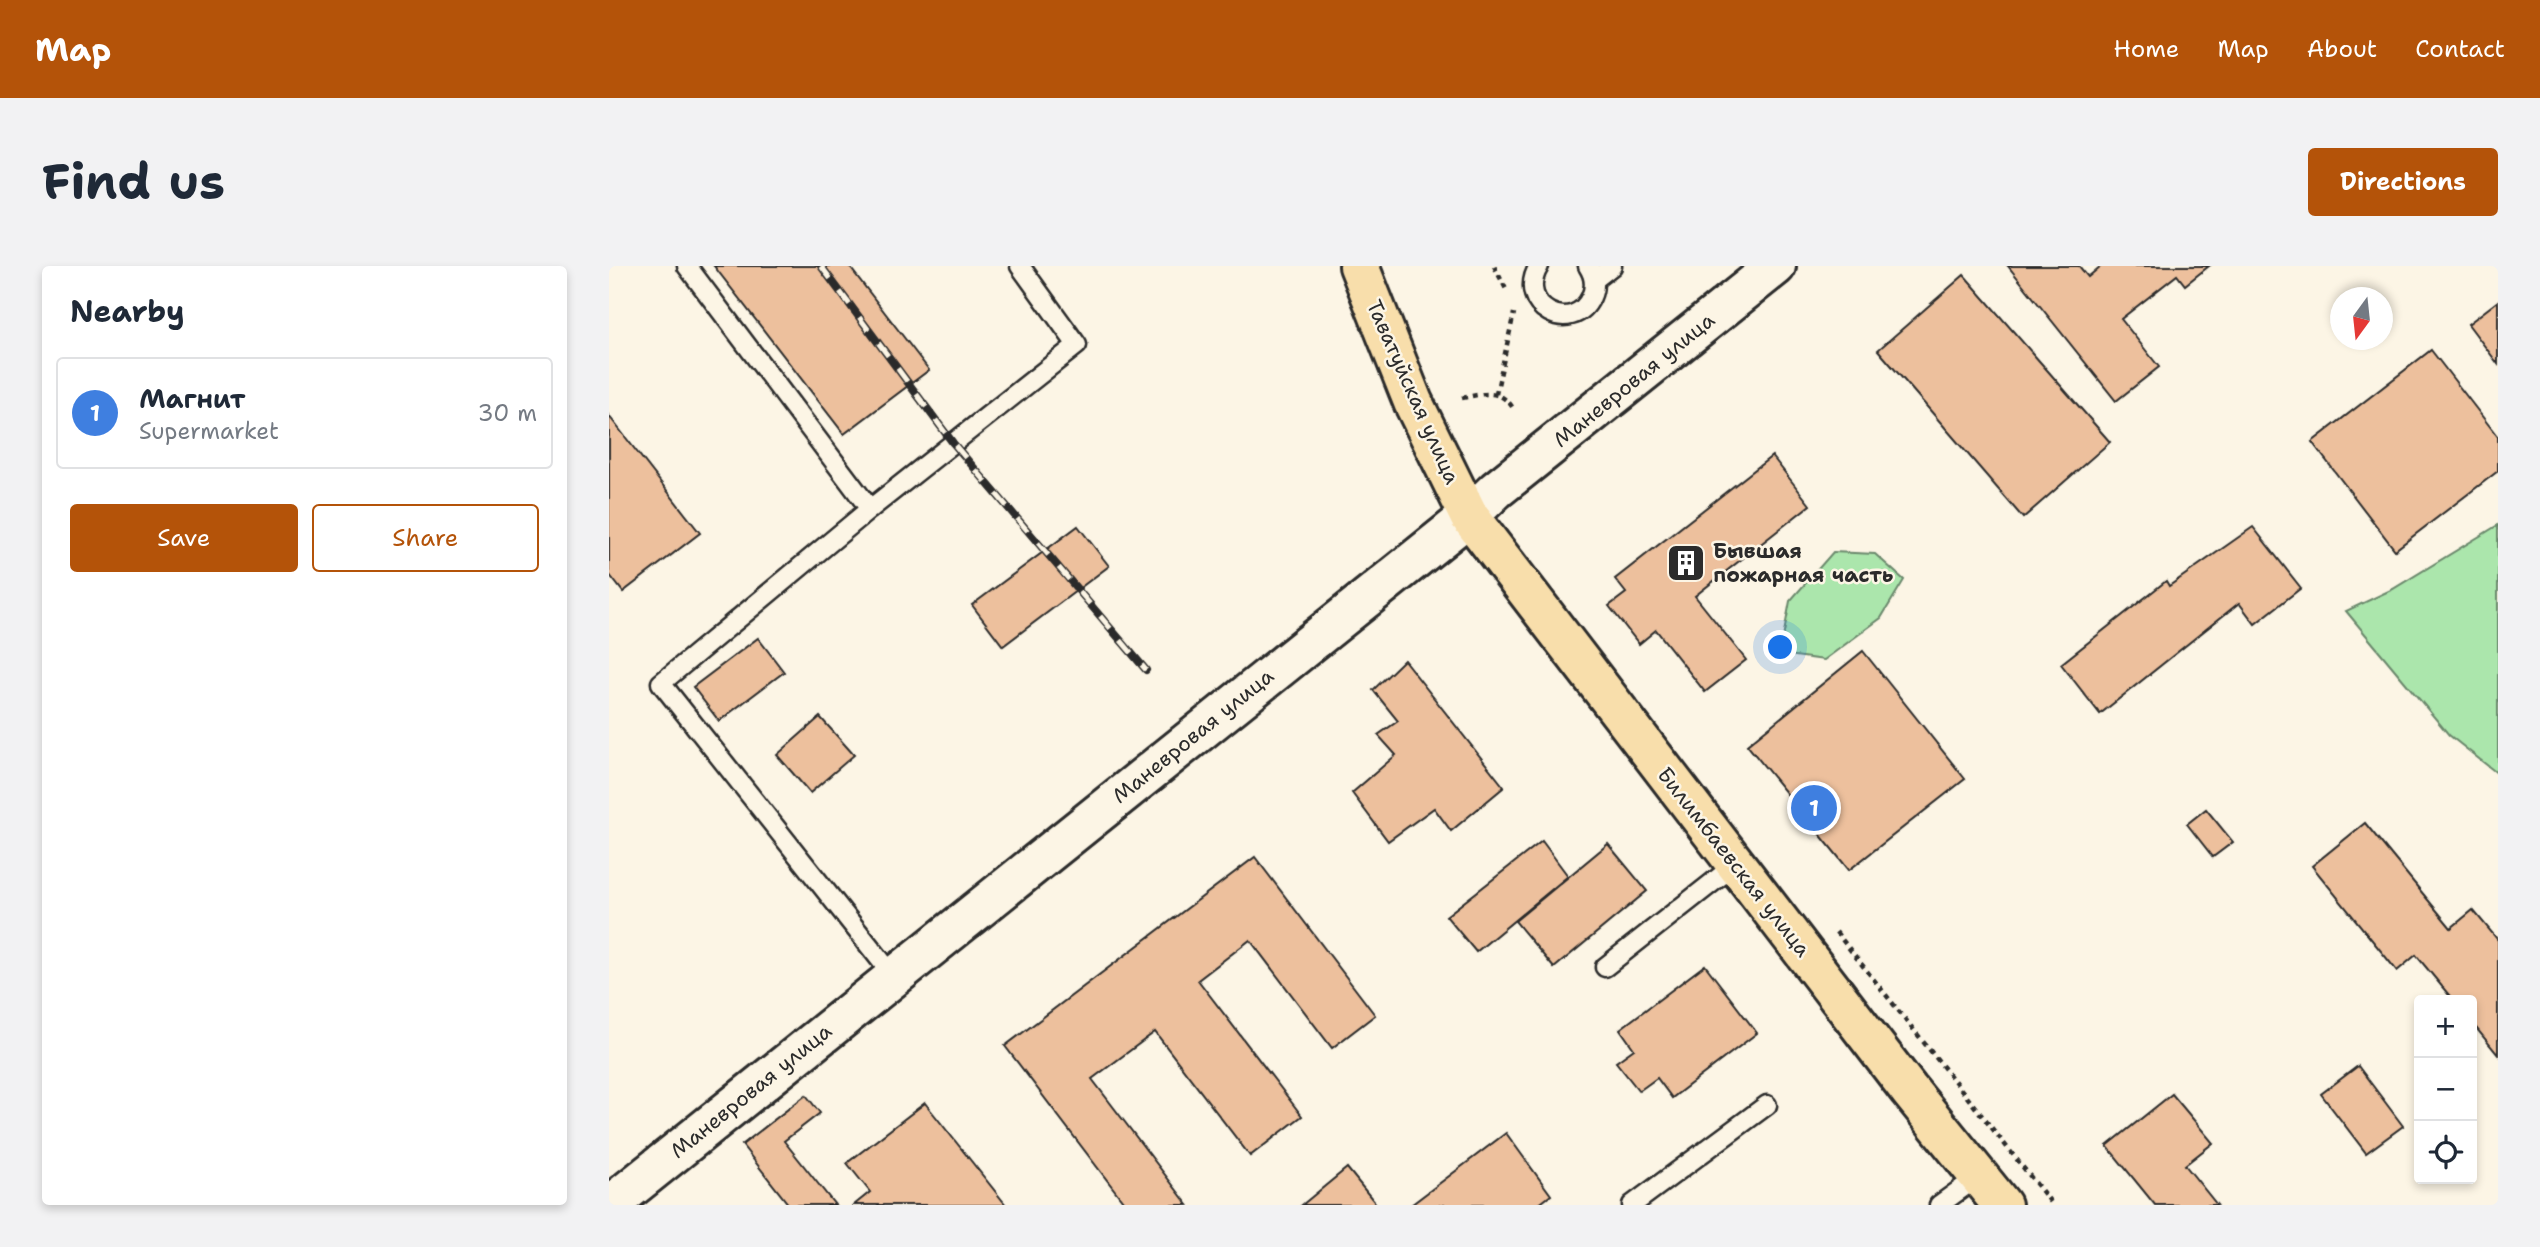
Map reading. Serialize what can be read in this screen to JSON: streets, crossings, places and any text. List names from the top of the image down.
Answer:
{
  "streets": {
    "main road": ["Маневровая улица", "Таватуйская улица", "Билимбаевская улица"]
  },
  "crossings": [
    ["Маневровая улица", "Таватуйская улица"],
    ["Маневровая улица", "Билимбаевская улица"],
    ["Таватуйская улица", "Билимбаевская улица"]
  ],
  "places": {
    "building": ["Бывшая пожарная часть"]
  },
  "north": "bottom",
  "page": {
    "header": "Map",
    "nav": [
      "Home",
      "Map",
      "About",
      "Contact"
    ],
    "buttons": [
      "Directions",
      ["Save", "Share"]
    ],
    "title": "Find us",
    "heading": "Nearby",
    "list": [
      {
        "mark": "1",
        "name": "Магнит",
        "note": "Supermarket",
        "value": "30 m"
      }
    ],
    "pins": "1",
    "map_buttons": ["+", "−"]
  }
}
